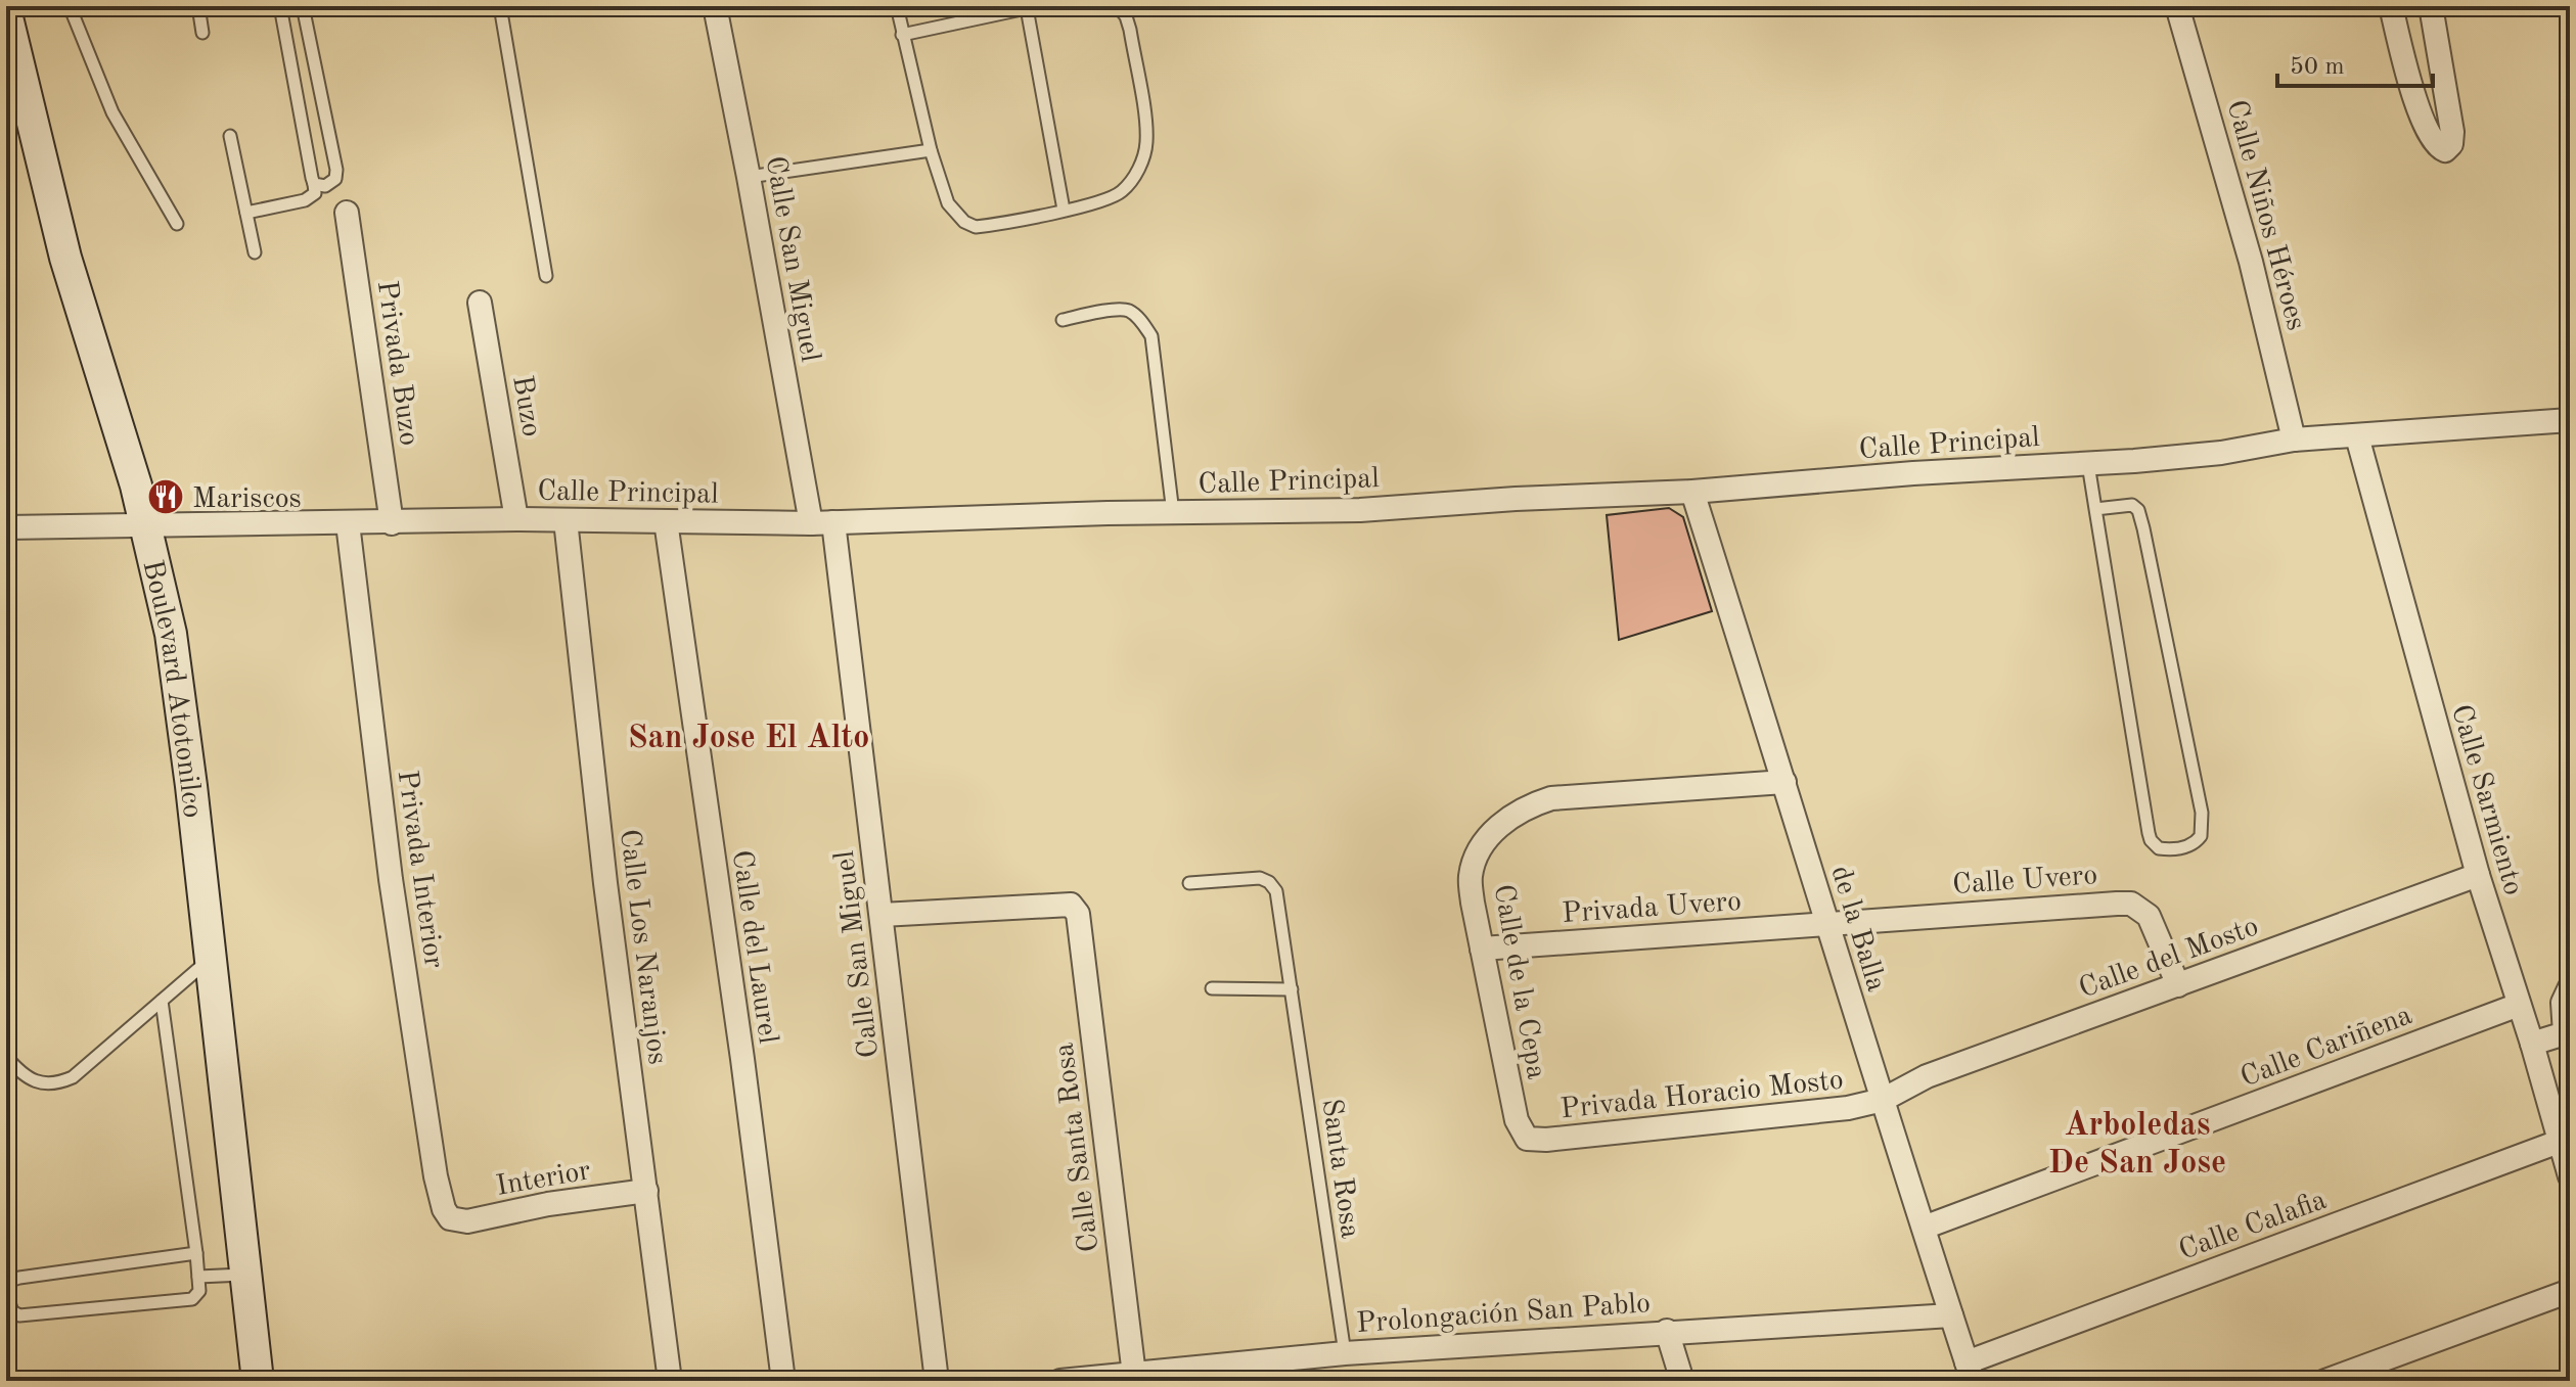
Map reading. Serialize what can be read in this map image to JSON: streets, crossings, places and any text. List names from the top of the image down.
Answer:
{
  "streets": {
    "street": [
      "Calle Niños Héroes",
      "Calle San Miguel",
      "Privada Buzo",
      "Buzo",
      "Calle Principal",
      "Boulevard Atotonilco",
      "Calle Sarmiento",
      "Privada Interior",
      "Calle Uvero",
      "Privada Uvero",
      "de la Balla",
      "Calle Los Naranjos",
      "Calle del Laurel",
      "Calle del Mosto",
      "Calle de la Cepa",
      "Calle Cariñena",
      "Privada Horacio Mosto",
      "Calle Santa Rosa",
      "Interior",
      "Calle Calafia",
      "Prolongación San Pablo"
    ],
    "lane": ["Santa Rosa"]
  },
  "crossings": [
    ["Calle Niños Héroes", "Calle Principal"],
    ["Calle San Miguel", "Calle Principal"],
    ["Calle San Miguel", "Calle Santa Rosa"],
    ["Privada Buzo", "Calle Principal"],
    ["Buzo", "Calle Principal"],
    ["Calle Principal", "Boulevard Atotonilco"],
    ["Calle Principal", "Calle Sarmiento"],
    ["Calle Principal", "Privada Interior"],
    ["Calle Principal", "de la Balla"],
    ["Calle Principal", "Calle Los Naranjos"],
    ["Calle Principal", "Calle del Laurel"],
    ["Calle Sarmiento", "Calle del Mosto"],
    ["Calle Sarmiento", "Calle Cariñena"],
    ["Calle Sarmiento", "Calle Calafia"],
    ["Privada Interior", "Interior"],
    ["Calle Uvero", "Privada Uvero"],
    ["Calle Uvero", "de la Balla"],
    ["Calle Uvero", "Calle del Mosto"],
    ["Privada Uvero", "de la Balla"],
    ["Privada Uvero", "Calle de la Cepa"],
    ["de la Balla", "Calle del Mosto"],
    ["de la Balla", "Calle de la Cepa"],
    ["de la Balla", "Calle Cariñena"],
    ["de la Balla", "Privada Horacio Mosto"],
    ["de la Balla", "Calle Calafia"],
    ["de la Balla", "Prolongación San Pablo"],
    ["Calle Los Naranjos", "Interior"],
    ["Calle del Mosto", "Privada Horacio Mosto"],
    ["Calle de la Cepa", "Privada Horacio Mosto"],
    ["Calle Santa Rosa", "Prolongación San Pablo"],
    ["Santa Rosa", "Prolongación San Pablo"]
  ],
  "districts": ["San Jose El Alto", "Arboledas De San Jose"],
  "places": {
    "restaurant": ["Mariscos"]
  },
  "scale_bar": "50 m"
}
